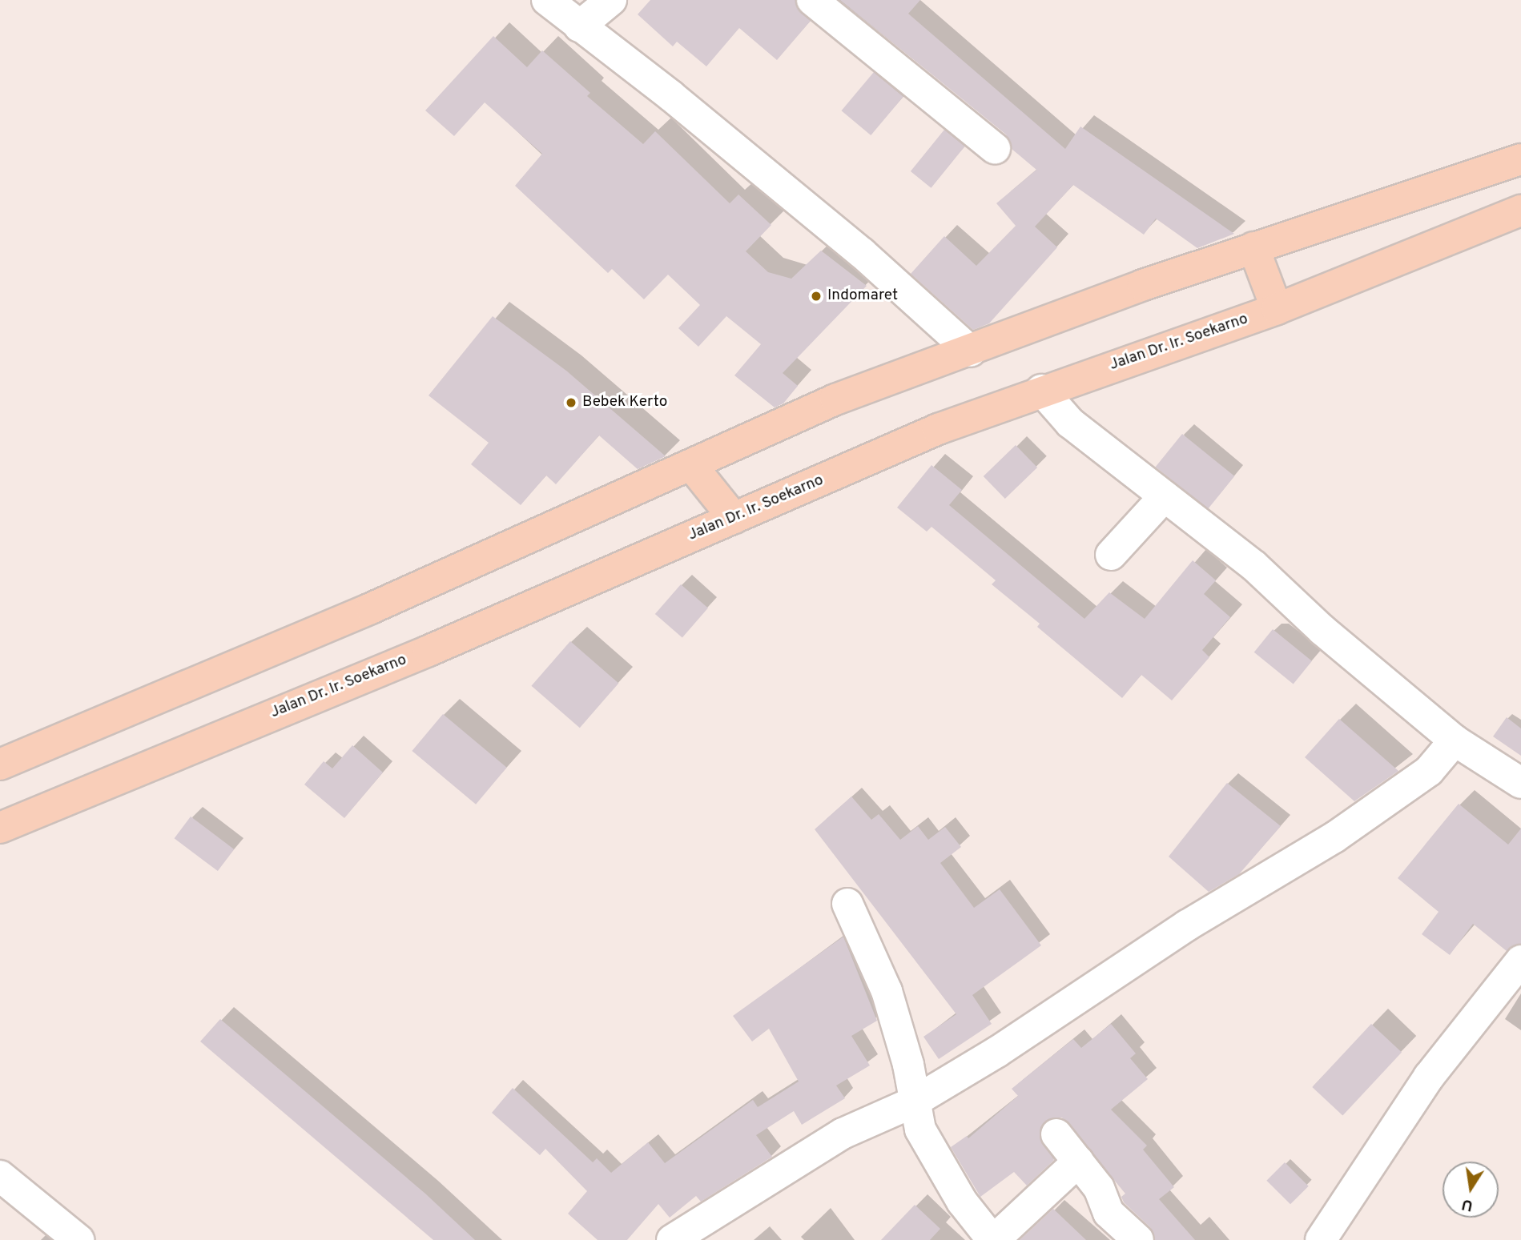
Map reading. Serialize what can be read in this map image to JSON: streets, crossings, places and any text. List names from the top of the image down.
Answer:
{
  "streets": {
    "main road": ["Jalan Dr. Ir. Soekarno"]
  },
  "places": ["Indomaret", "Bebek Kerto"],
  "north": "bottom"
}
